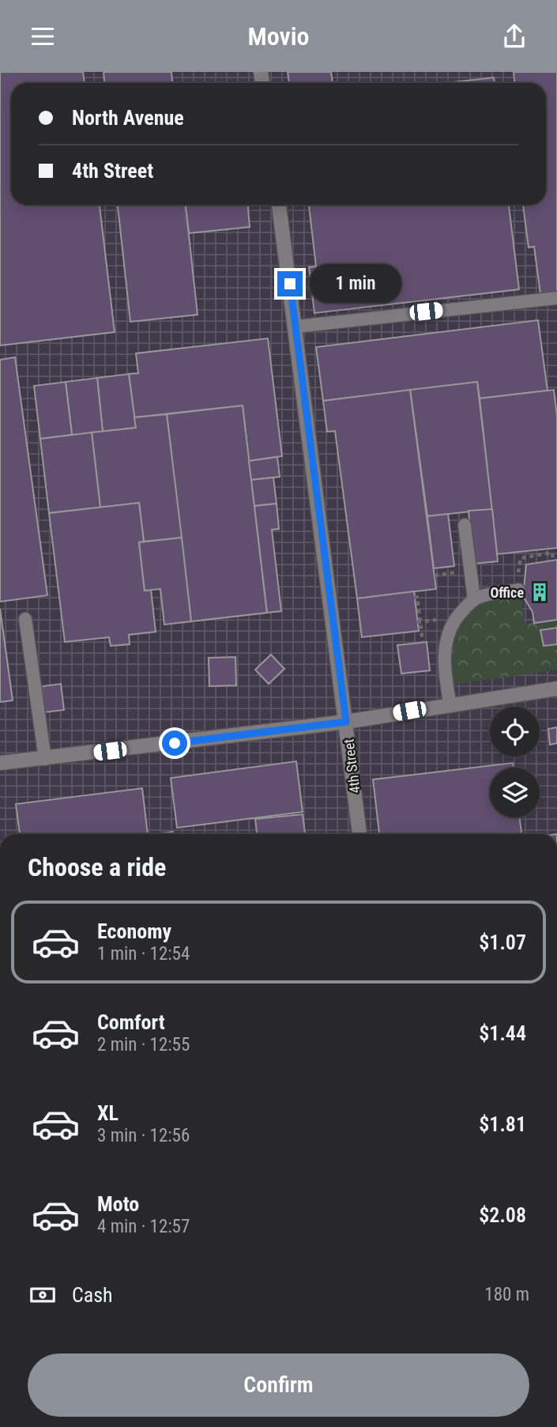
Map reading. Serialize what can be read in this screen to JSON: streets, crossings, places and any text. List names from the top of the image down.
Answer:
{
  "streets": {
    "street": ["4th Street"]
  },
  "places": {
    "building": ["Office"]
  },
  "page": {
    "header": "Movio",
    "banner": ["North Avenue", "4th Street"],
    "bubble": "1 min",
    "heading": "Choose a ride",
    "list": [
      {
        "name": "Economy",
        "note": "1 min · 12:54",
        "value": "$1.07"
      },
      {
        "name": "Comfort",
        "note": "2 min · 12:55",
        "value": "$1.44"
      },
      {
        "name": "XL",
        "note": "3 min · 12:56",
        "value": "$1.81"
      },
      {
        "name": "Moto",
        "note": "4 min · 12:57",
        "value": "$2.08"
      }
    ],
    "pay": ["Cash", "180 m"],
    "buttons": "Confirm"
  }
}
